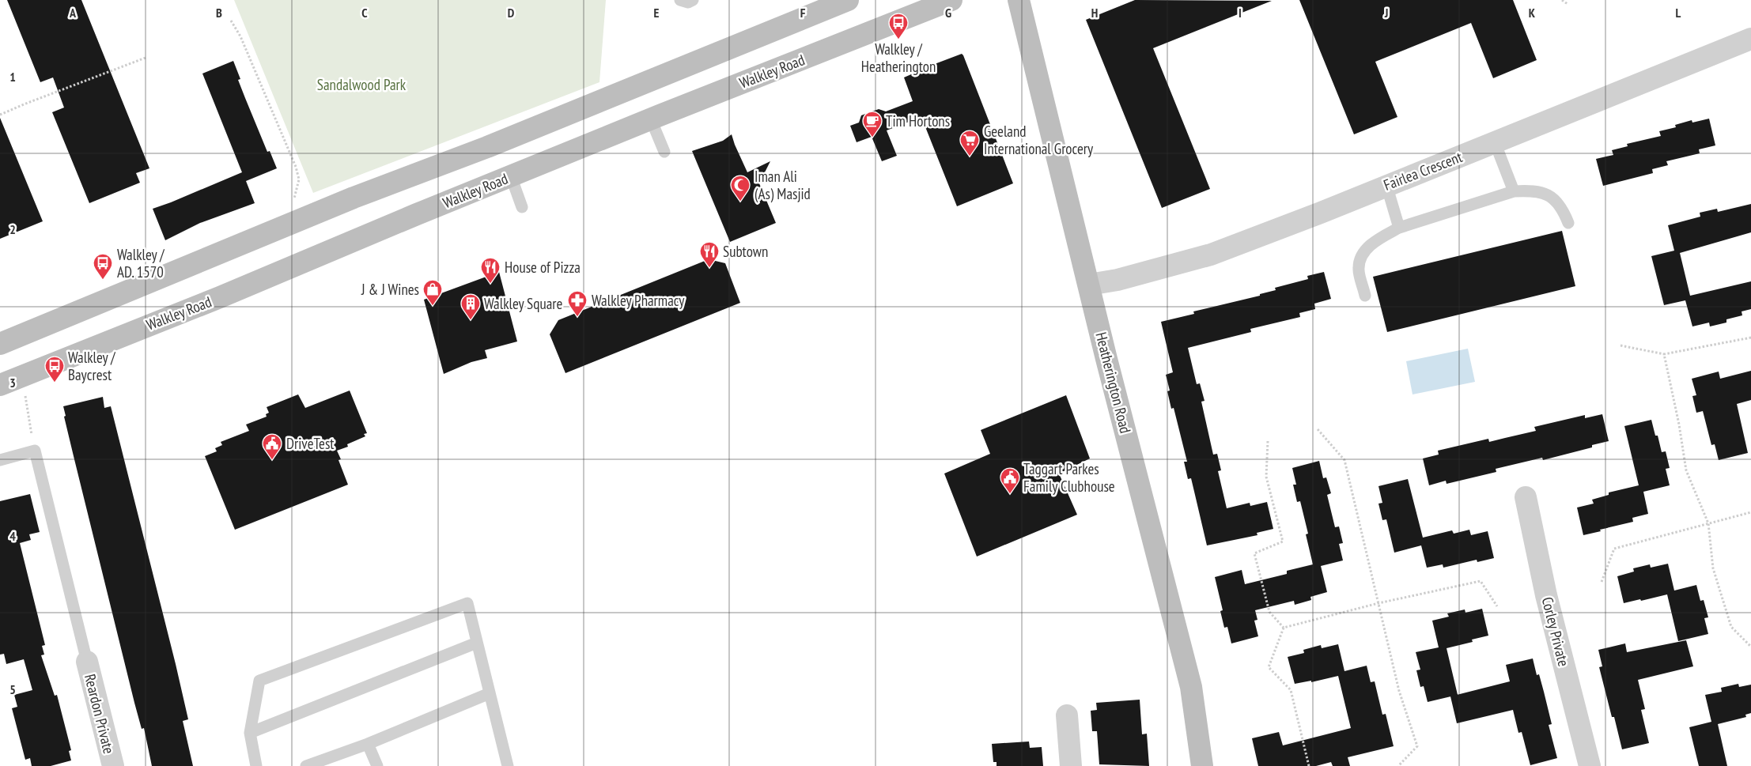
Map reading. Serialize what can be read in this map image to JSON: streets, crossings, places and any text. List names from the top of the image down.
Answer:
{
  "streets": {
    "main road": ["Walkley Road", "Heatherington Road"],
    "street": ["Fairlea Crescent", "Corley Private", "Reardon Private"]
  },
  "crossings": [
    ["Fairlea Crescent", "Heatherington Road"]
  ],
  "parks": ["Sandalwood Park"],
  "places": {
    "bus stop": ["Walkley / Heatherington", "Walkley / AD. 1570", "Walkley / Baycrest"],
    "cafe": ["Tim Hortons"],
    "supermarket": ["Geeland International Grocery"],
    "mosque": ["Iman Ali (As) Masjid"],
    "restaurant": ["Subtown", "House of Pizza"],
    "shop": ["J & J Wines"],
    "pharmacy": ["Walkley Pharmacy"],
    "building": ["Walkley Square"],
    "public building": ["DriveTest", "Taggart Parkes Family Clubhouse"]
  },
  "grid": {
    "columns": [
      "A",
      "B",
      "C",
      "D",
      "E",
      "F",
      "G",
      "H",
      "I",
      "J",
      "K",
      "L"
    ],
    "rows": [
      "1",
      "2",
      "3",
      "4",
      "5"
    ]
  }
}
